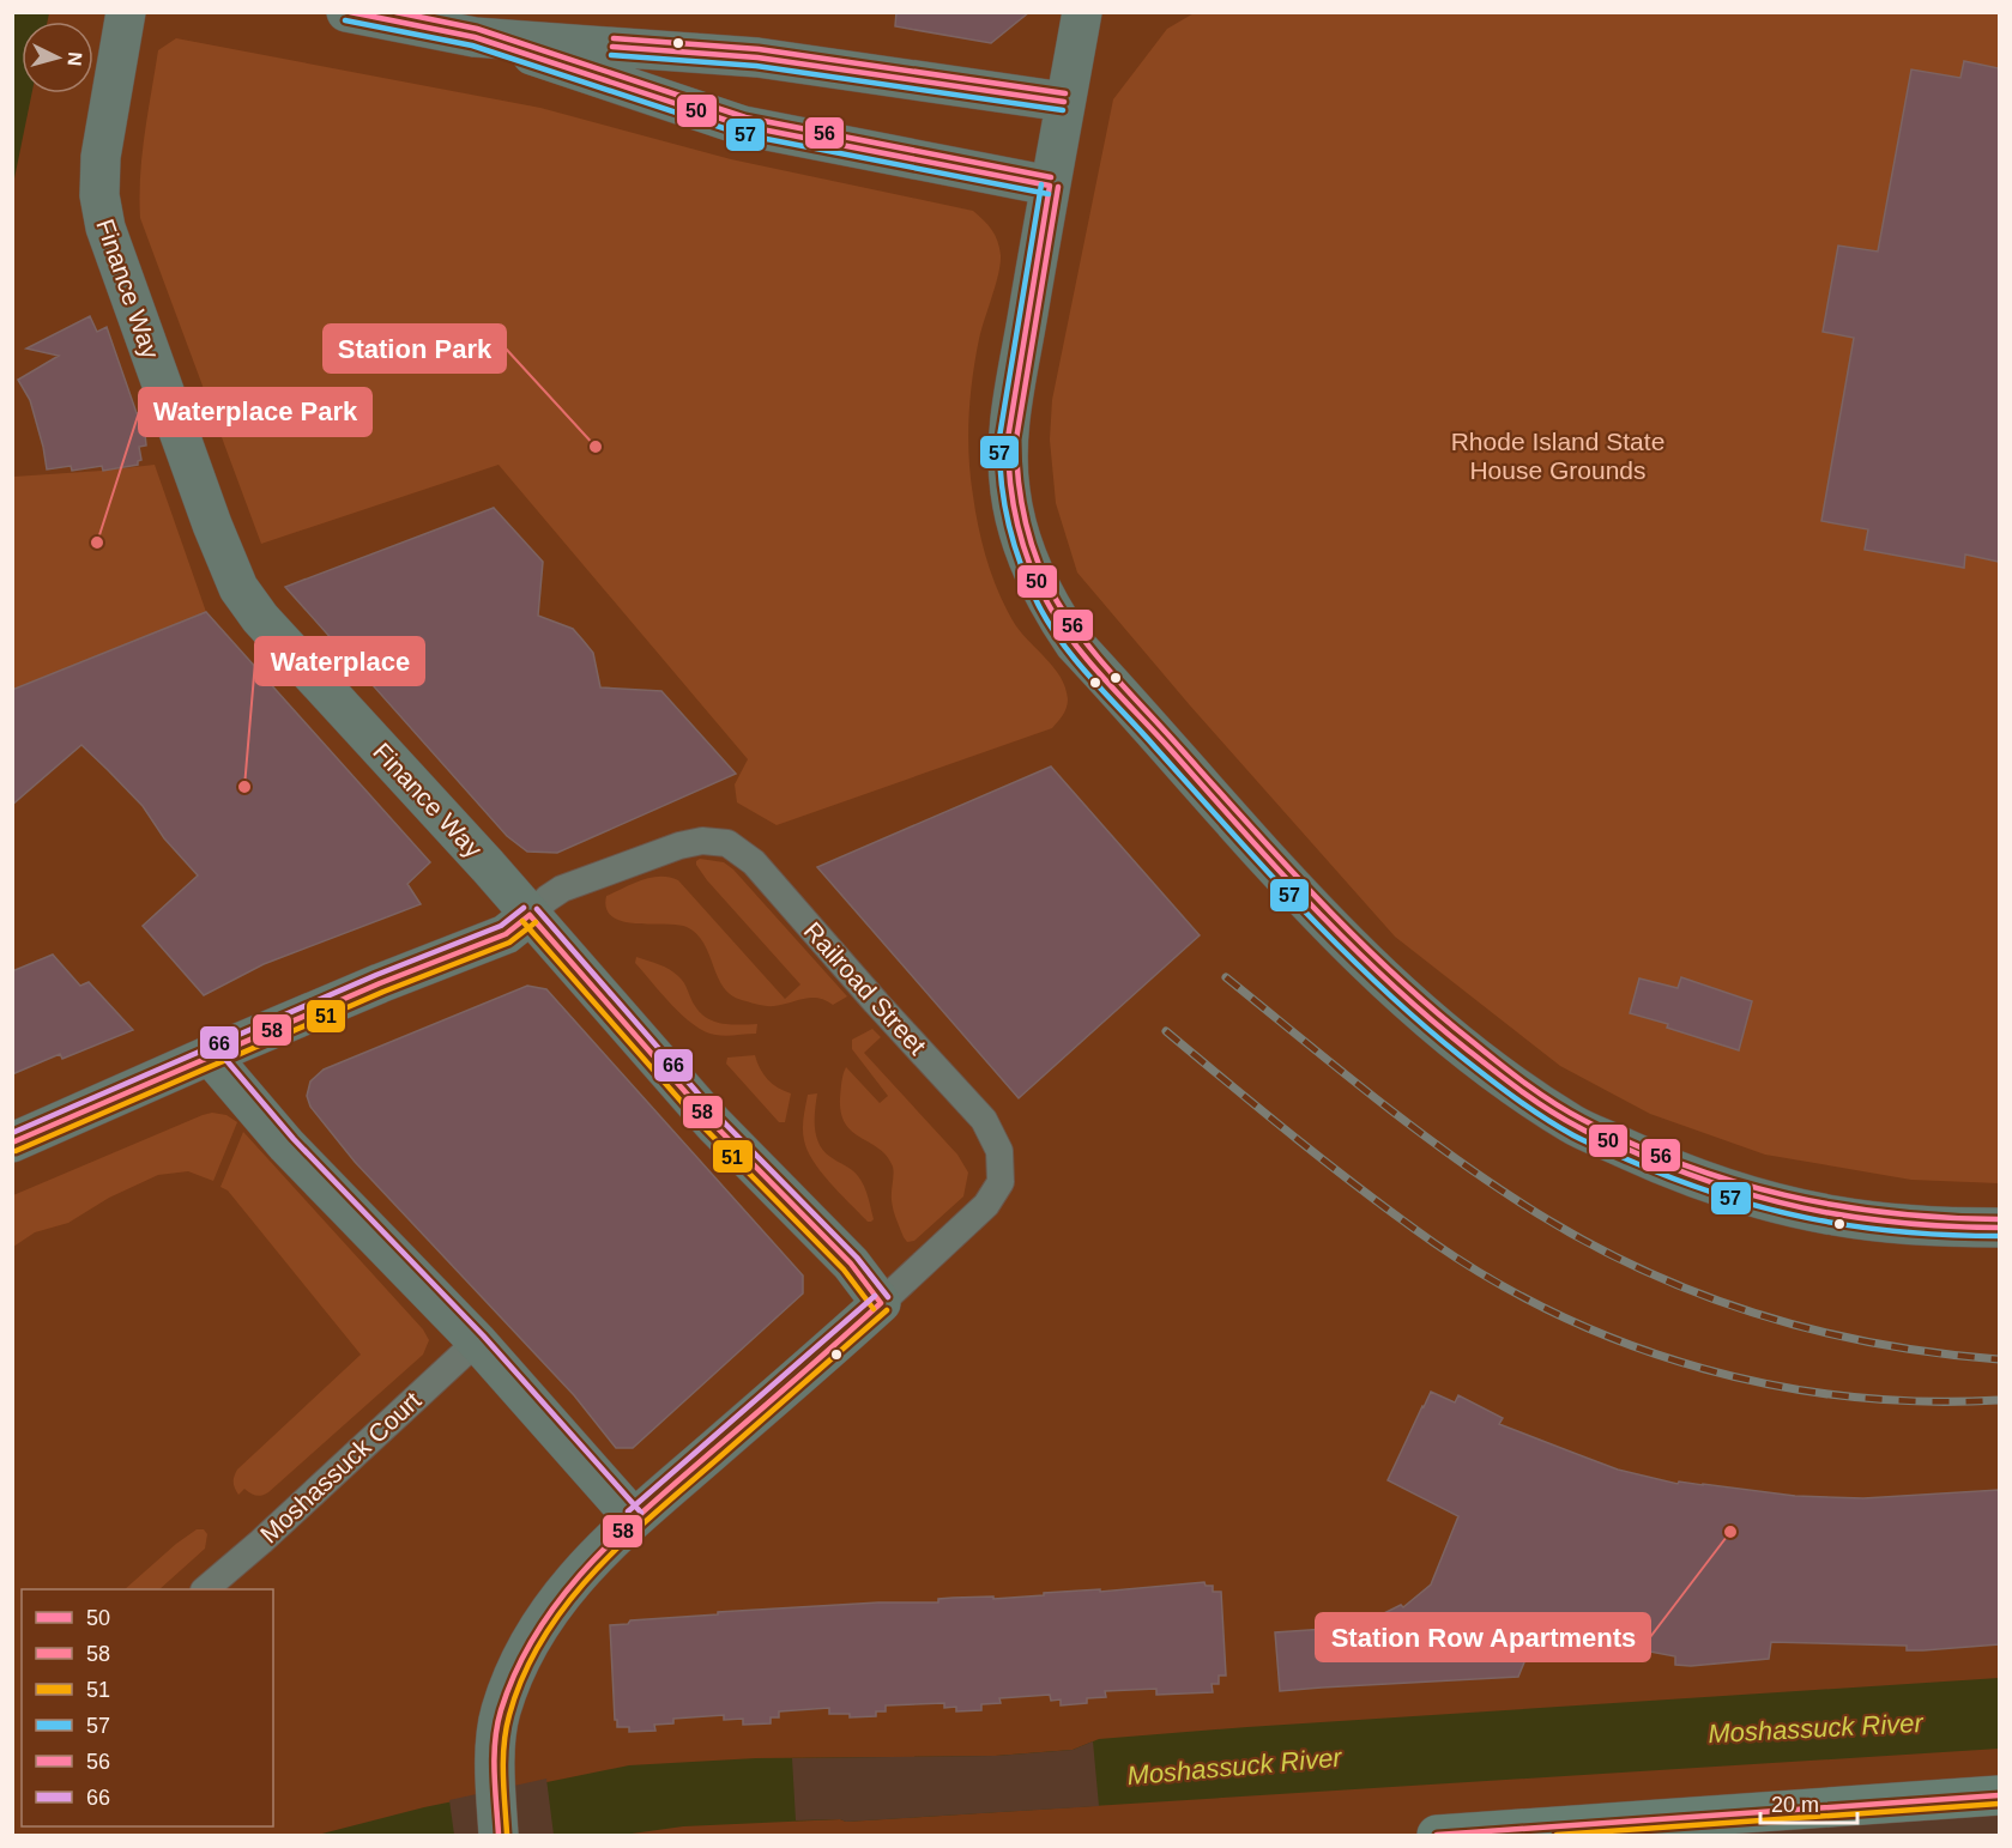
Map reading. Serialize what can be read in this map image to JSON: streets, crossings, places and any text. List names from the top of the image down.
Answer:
{
  "streets": {
    "street": ["Finance Way", "Railroad Street", "Moshassuck Court"]
  },
  "crossings": [
    ["Finance Way", "Railroad Street"]
  ],
  "water": ["Moshassuck River"],
  "parks": ["Rhode Island State House Grounds"],
  "places": [
    "Station Park",
    "Waterplace Park",
    "Waterplace",
    "Station Row Apartments"
  ],
  "lines": [
    "transit line 50",
    "transit line 56",
    "transit line 57",
    "transit line 66",
    "transit line 58",
    "transit line 51"
  ],
  "legend": [
    "50",
    "58",
    "51",
    "57",
    "56",
    "66"
  ],
  "scale_bar": "20 m",
  "north": "right"
}
